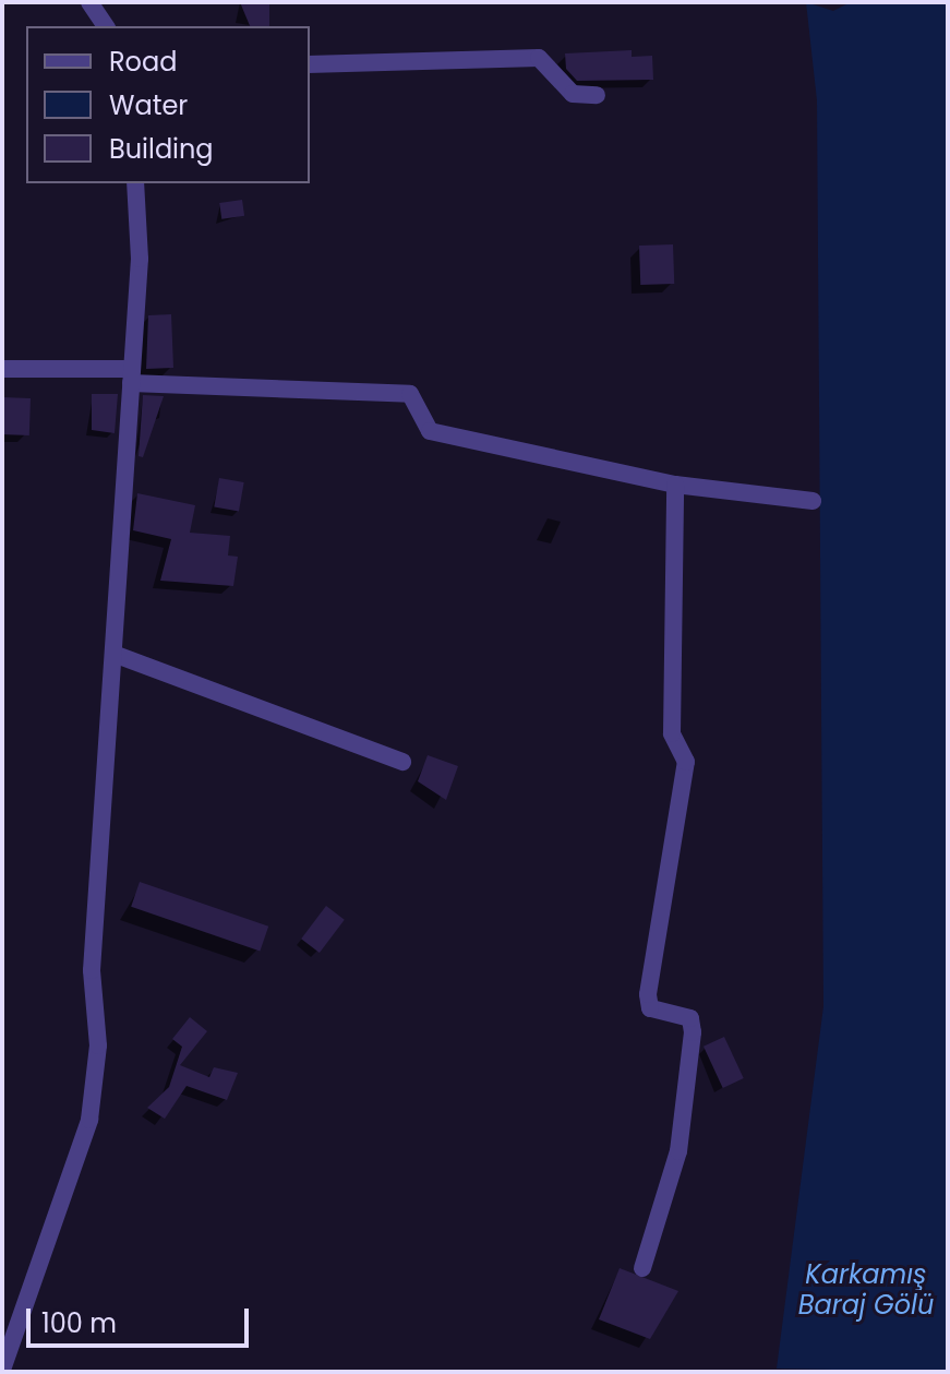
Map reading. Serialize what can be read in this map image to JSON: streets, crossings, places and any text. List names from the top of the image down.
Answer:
{
  "water": ["Karkamış Baraj Gölü"],
  "legend": ["Road", "Water", "Building"],
  "scale_bar": "100 m"
}
